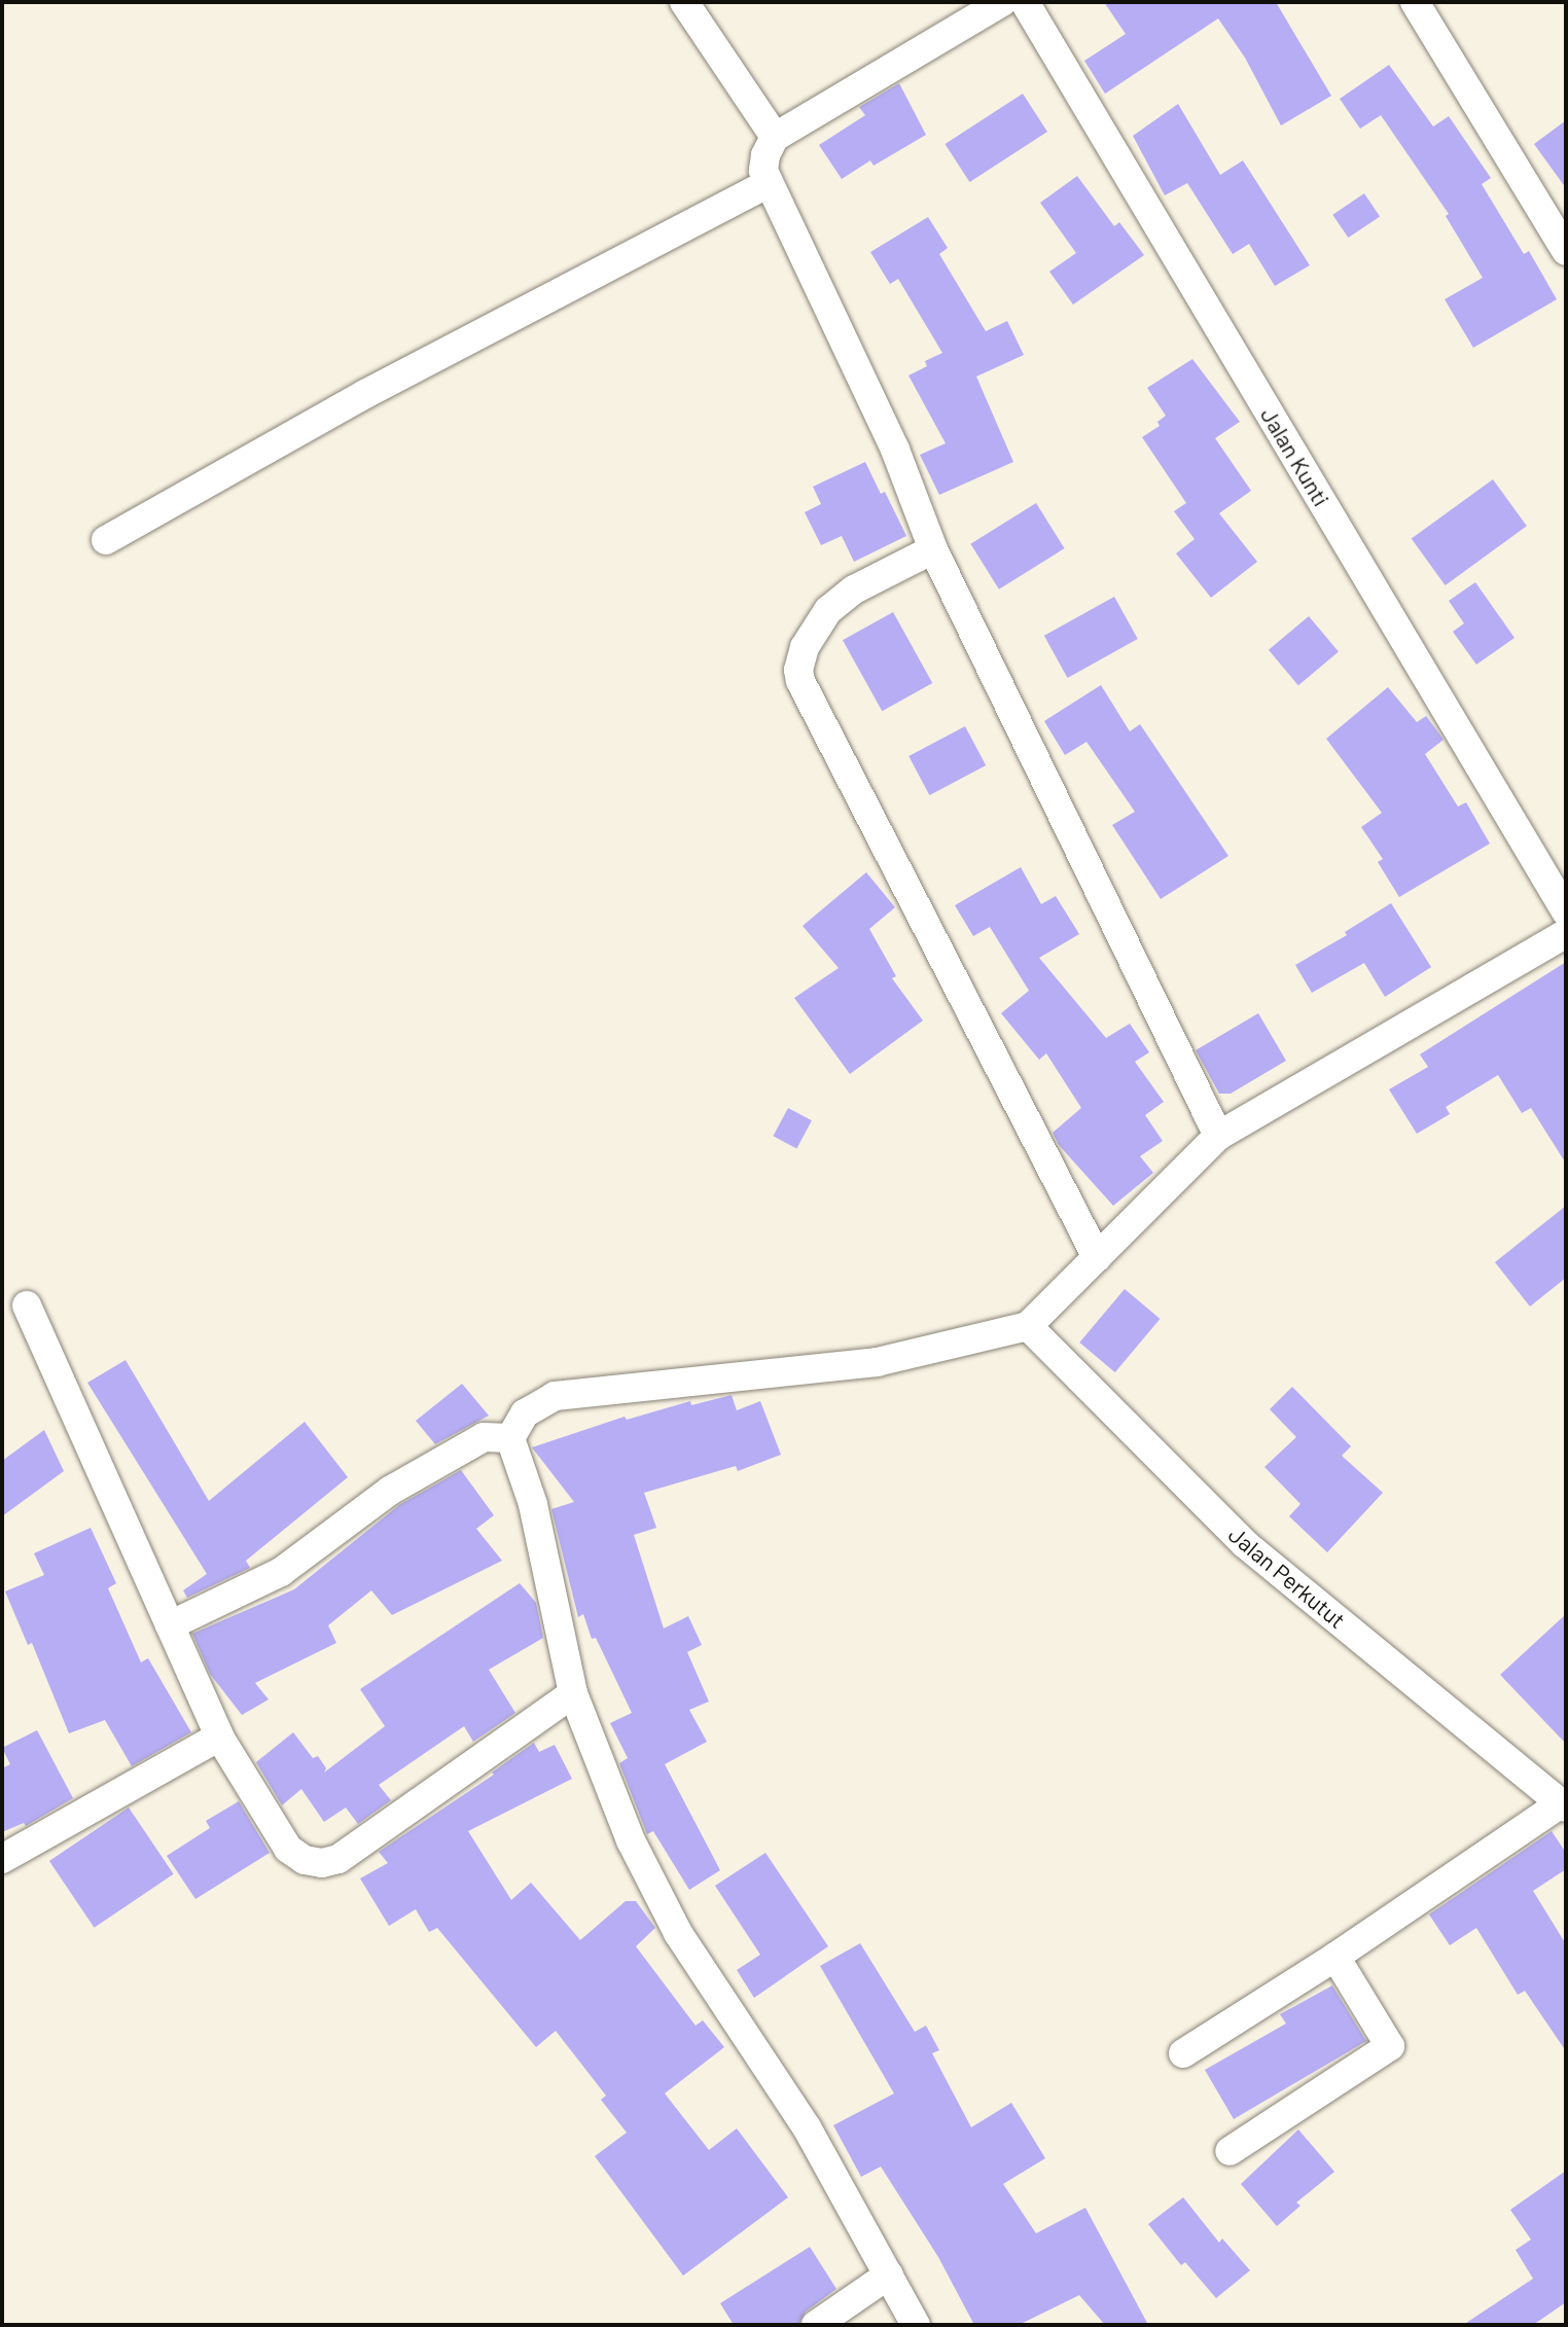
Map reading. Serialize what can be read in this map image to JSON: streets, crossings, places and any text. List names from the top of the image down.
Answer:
{
  "streets": {
    "street": ["Jalan Kunti", "Jalan Perkutut"]
  }
}
